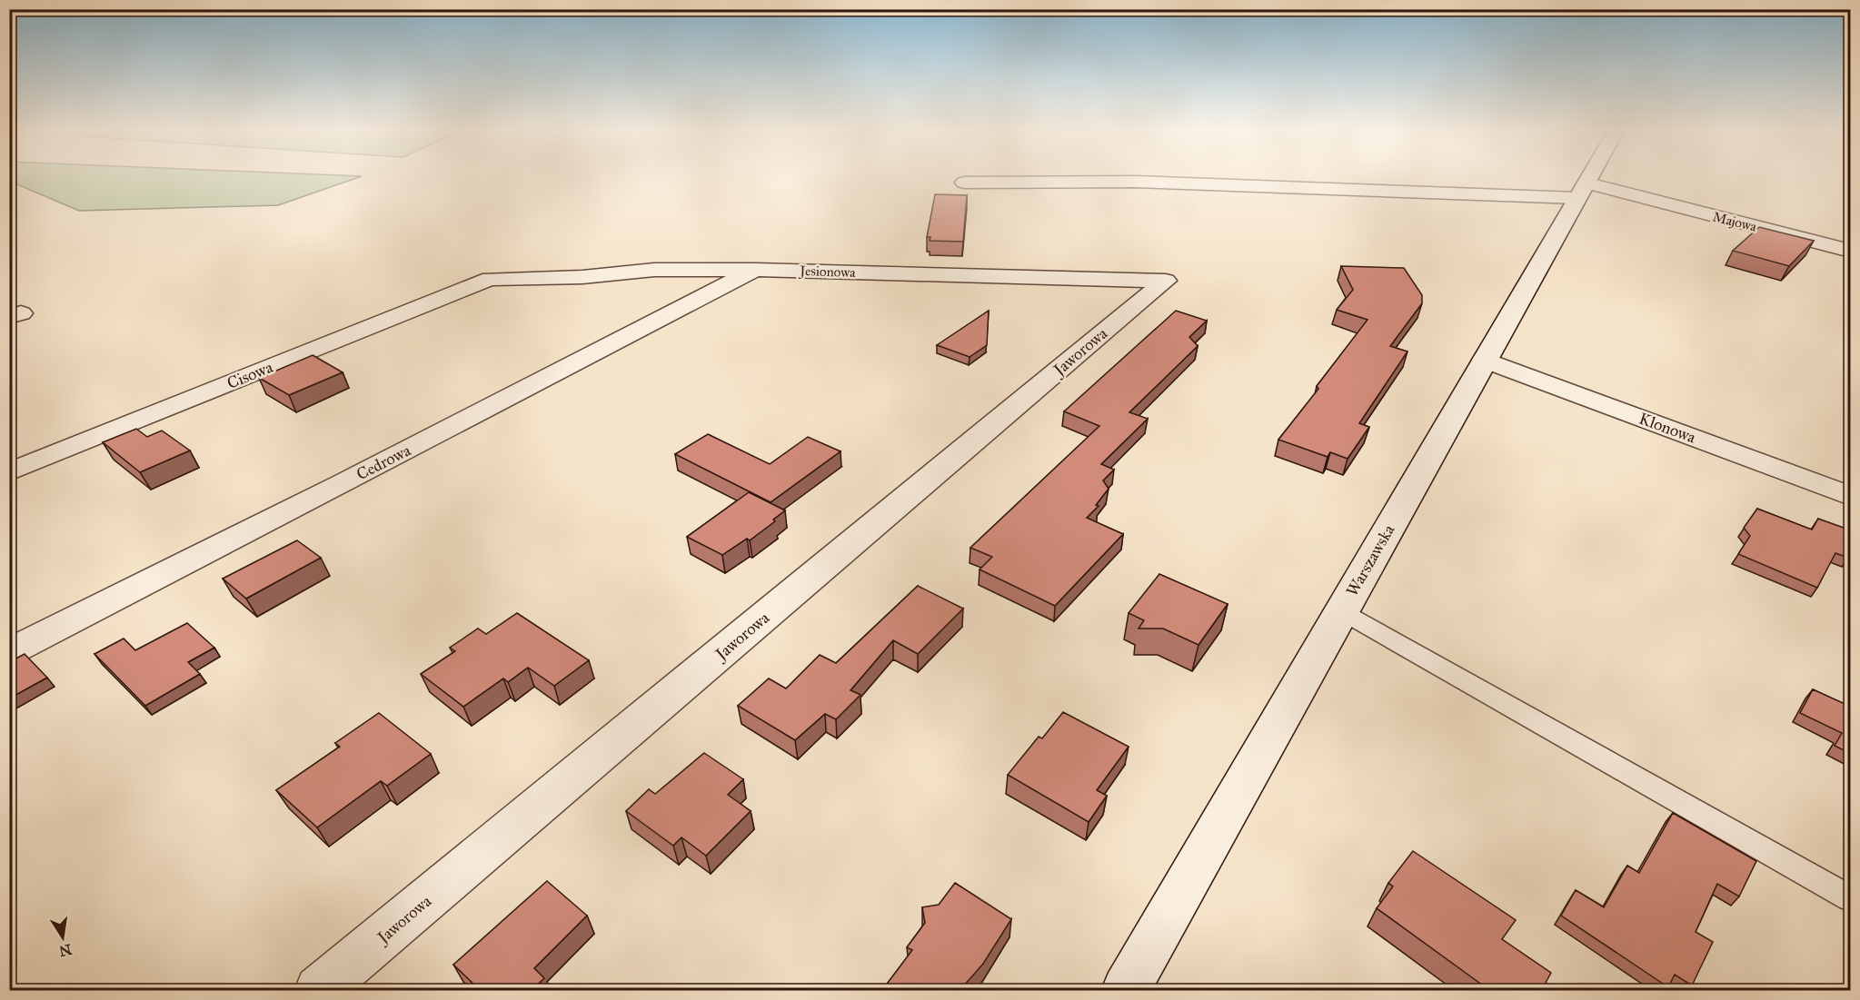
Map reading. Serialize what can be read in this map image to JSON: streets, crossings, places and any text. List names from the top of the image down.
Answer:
{
  "streets": {
    "street": [
      "Majowa",
      "Jesionowa",
      "Jaworowa",
      "Cisowa",
      "Klonowa",
      "Cedrowa",
      "Warszawska"
    ]
  },
  "crossings": [
    ["Majowa", "Warszawska"],
    ["Jesionowa", "Jaworowa"],
    ["Jesionowa", "Cisowa"],
    ["Jesionowa", "Cedrowa"],
    ["Klonowa", "Warszawska"]
  ],
  "north": "bottom"
}
